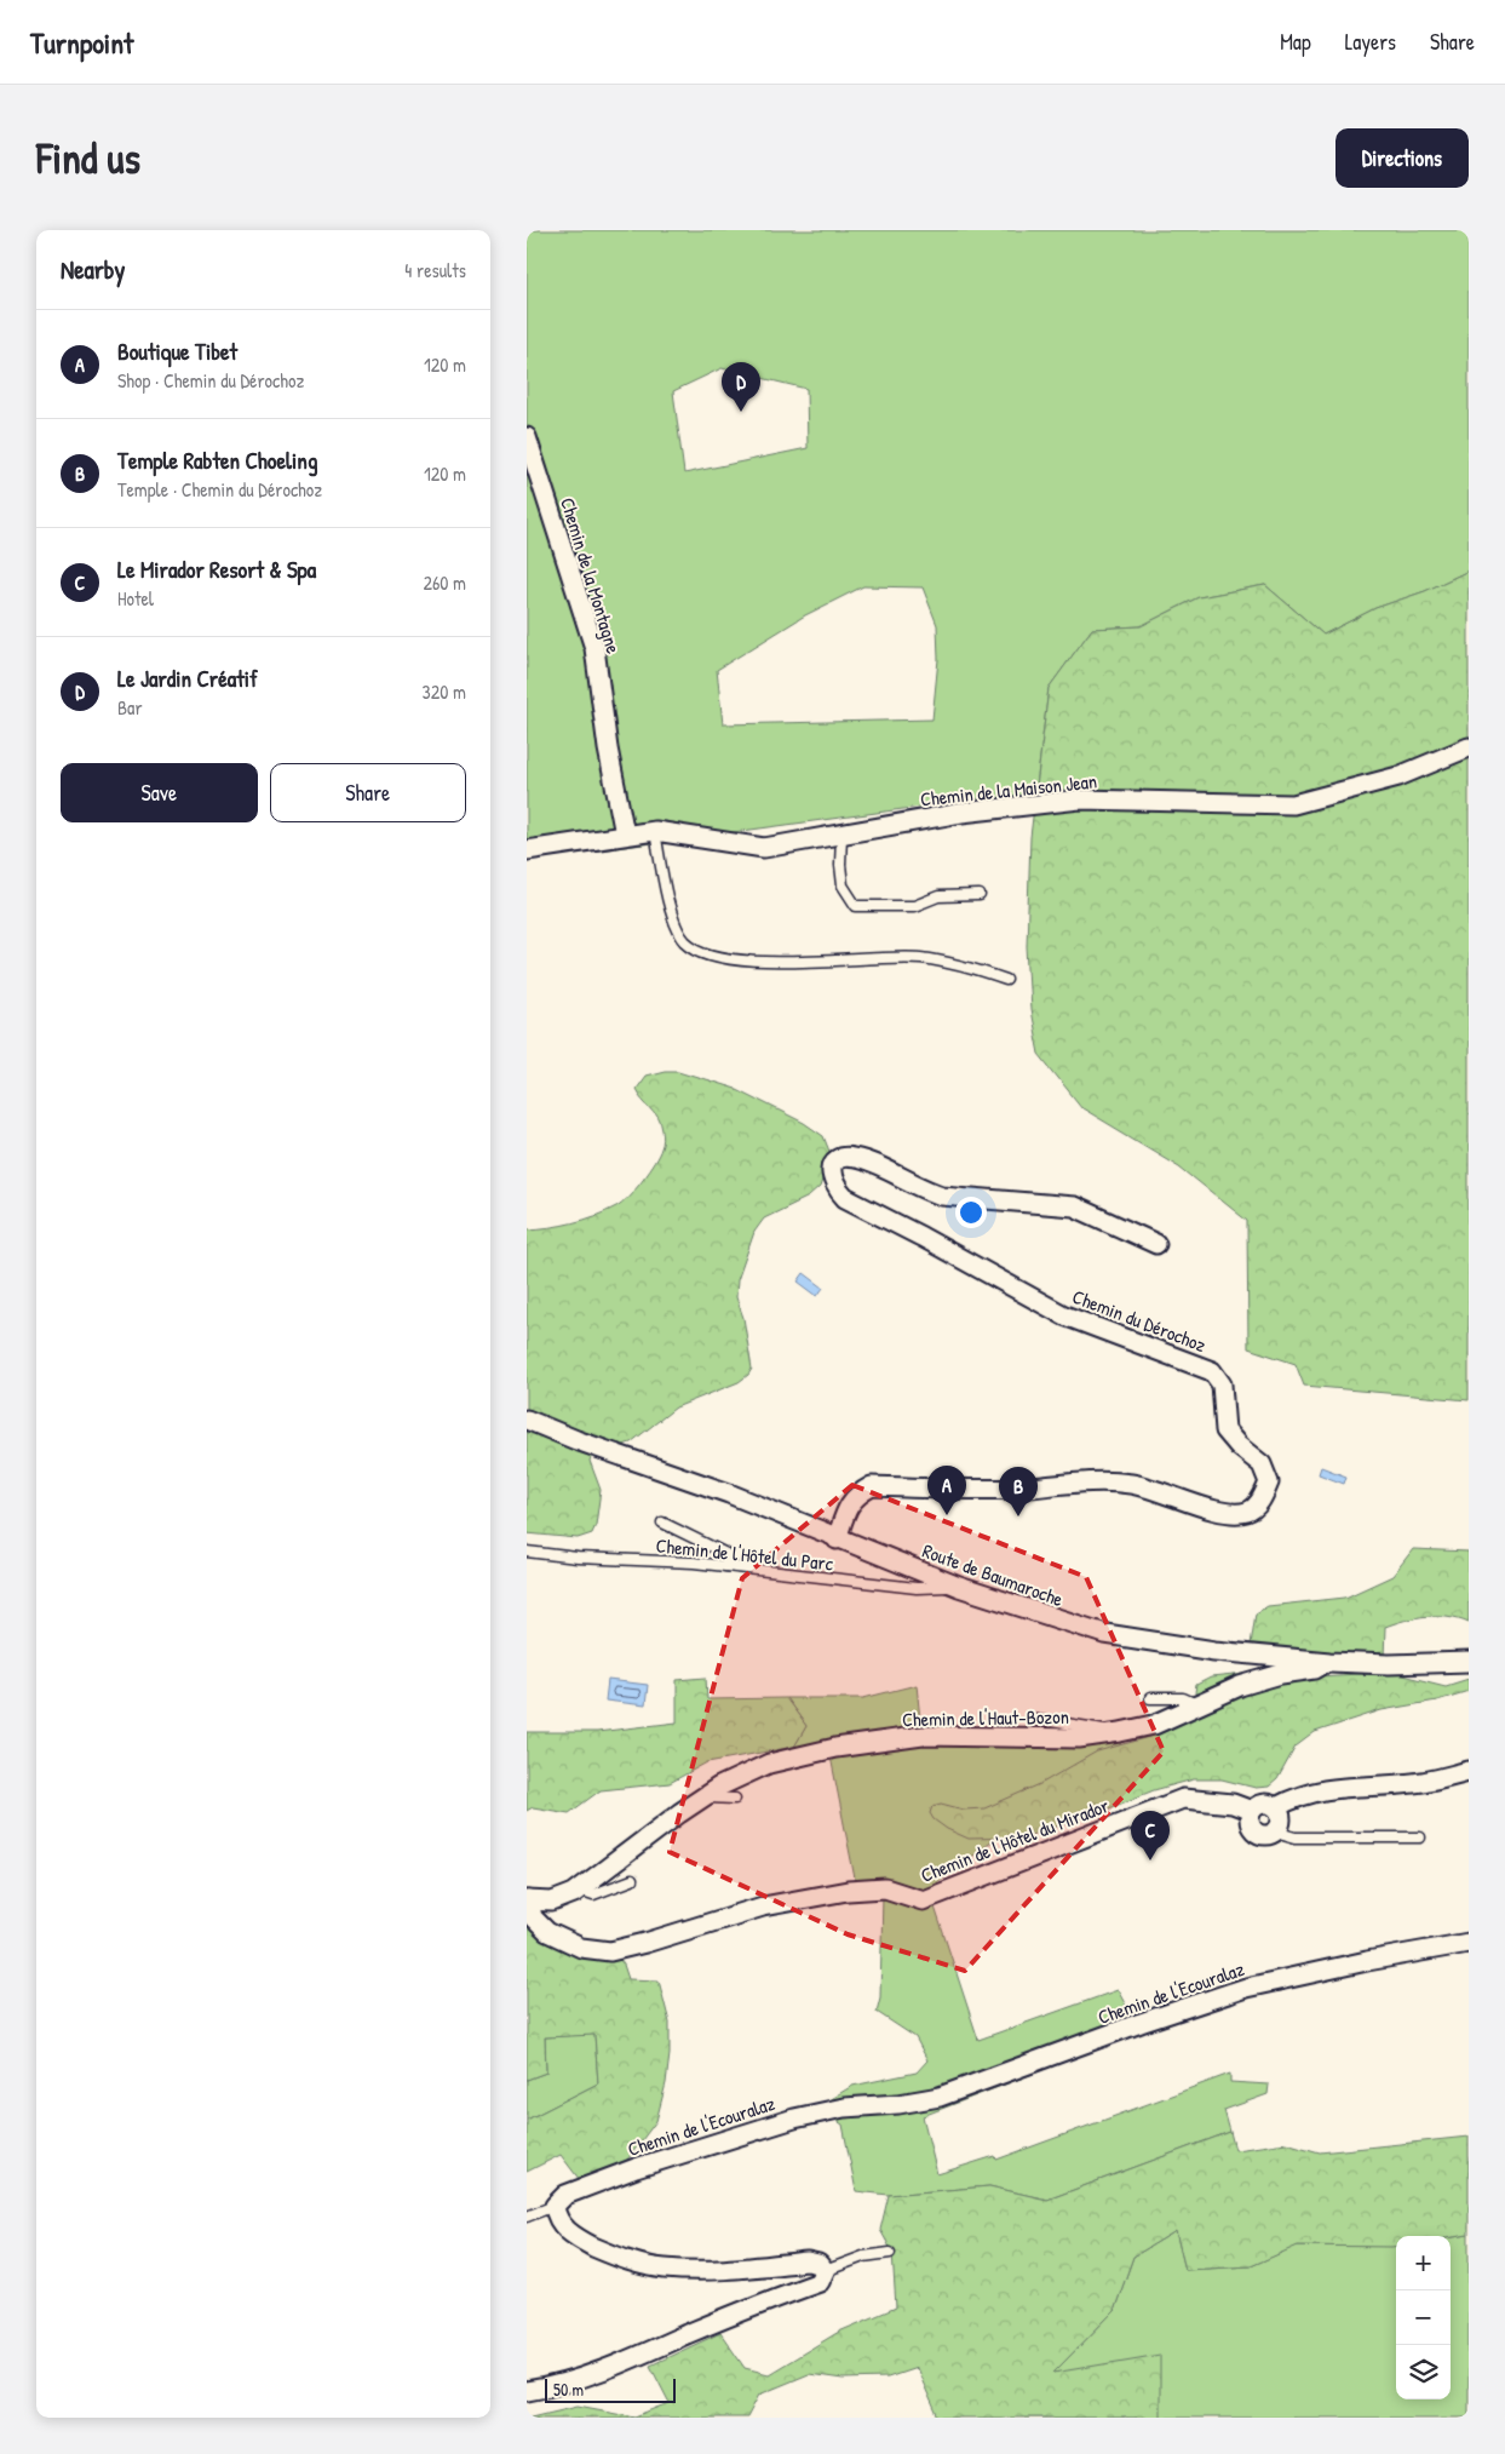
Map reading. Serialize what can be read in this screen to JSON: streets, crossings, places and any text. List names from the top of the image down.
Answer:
{
  "streets": {
    "street": [
      "Chemin de la Montagne",
      "Chemin de la Maison Jean",
      "Chemin du Dérochoz",
      "Route de Baumaroche",
      "Chemin de l'Haut-Bozon",
      "Chemin de l'Hôtel du Mirador",
      "Chemin de l'Ecouralaz"
    ],
    "lane": ["Chemin de l'Hôtel du Parc"]
  },
  "crossings": [
    ["Chemin de la Montagne", "Chemin de la Maison Jean"],
    ["Chemin du Dérochoz", "Route de Baumaroche"],
    ["Chemin de l'Hôtel du Parc", "Route de Baumaroche"],
    ["Route de Baumaroche", "Chemin de l'Haut-Bozon"],
    ["Chemin de l'Haut-Bozon", "Chemin de l'Hôtel du Mirador"]
  ],
  "scale_bar": "50 m",
  "page": {
    "header": "Turnpoint",
    "nav": ["Map", "Layers", "Share"],
    "buttons": [
      "Directions",
      ["Save", "Share"]
    ],
    "title": "Find us",
    "heading": ["Nearby", "4 results"],
    "list": [
      {
        "mark": "A",
        "name": "Boutique Tibet",
        "note": "Shop · Chemin du Dérochoz",
        "value": "120 m"
      },
      {
        "mark": "B",
        "name": "Temple Rabten Choeling",
        "note": "Temple · Chemin du Dérochoz",
        "value": "120 m"
      },
      {
        "mark": "C",
        "name": "Le Mirador Resort & Spa",
        "note": "Hotel",
        "value": "260 m"
      },
      {
        "mark": "D",
        "name": "Le Jardin Créatif",
        "note": "Bar",
        "value": "320 m"
      }
    ],
    "pins": [
      "D",
      "A",
      "B",
      "C"
    ],
    "map_buttons": ["+", "−"],
    "scale": "50 m"
  }
}
